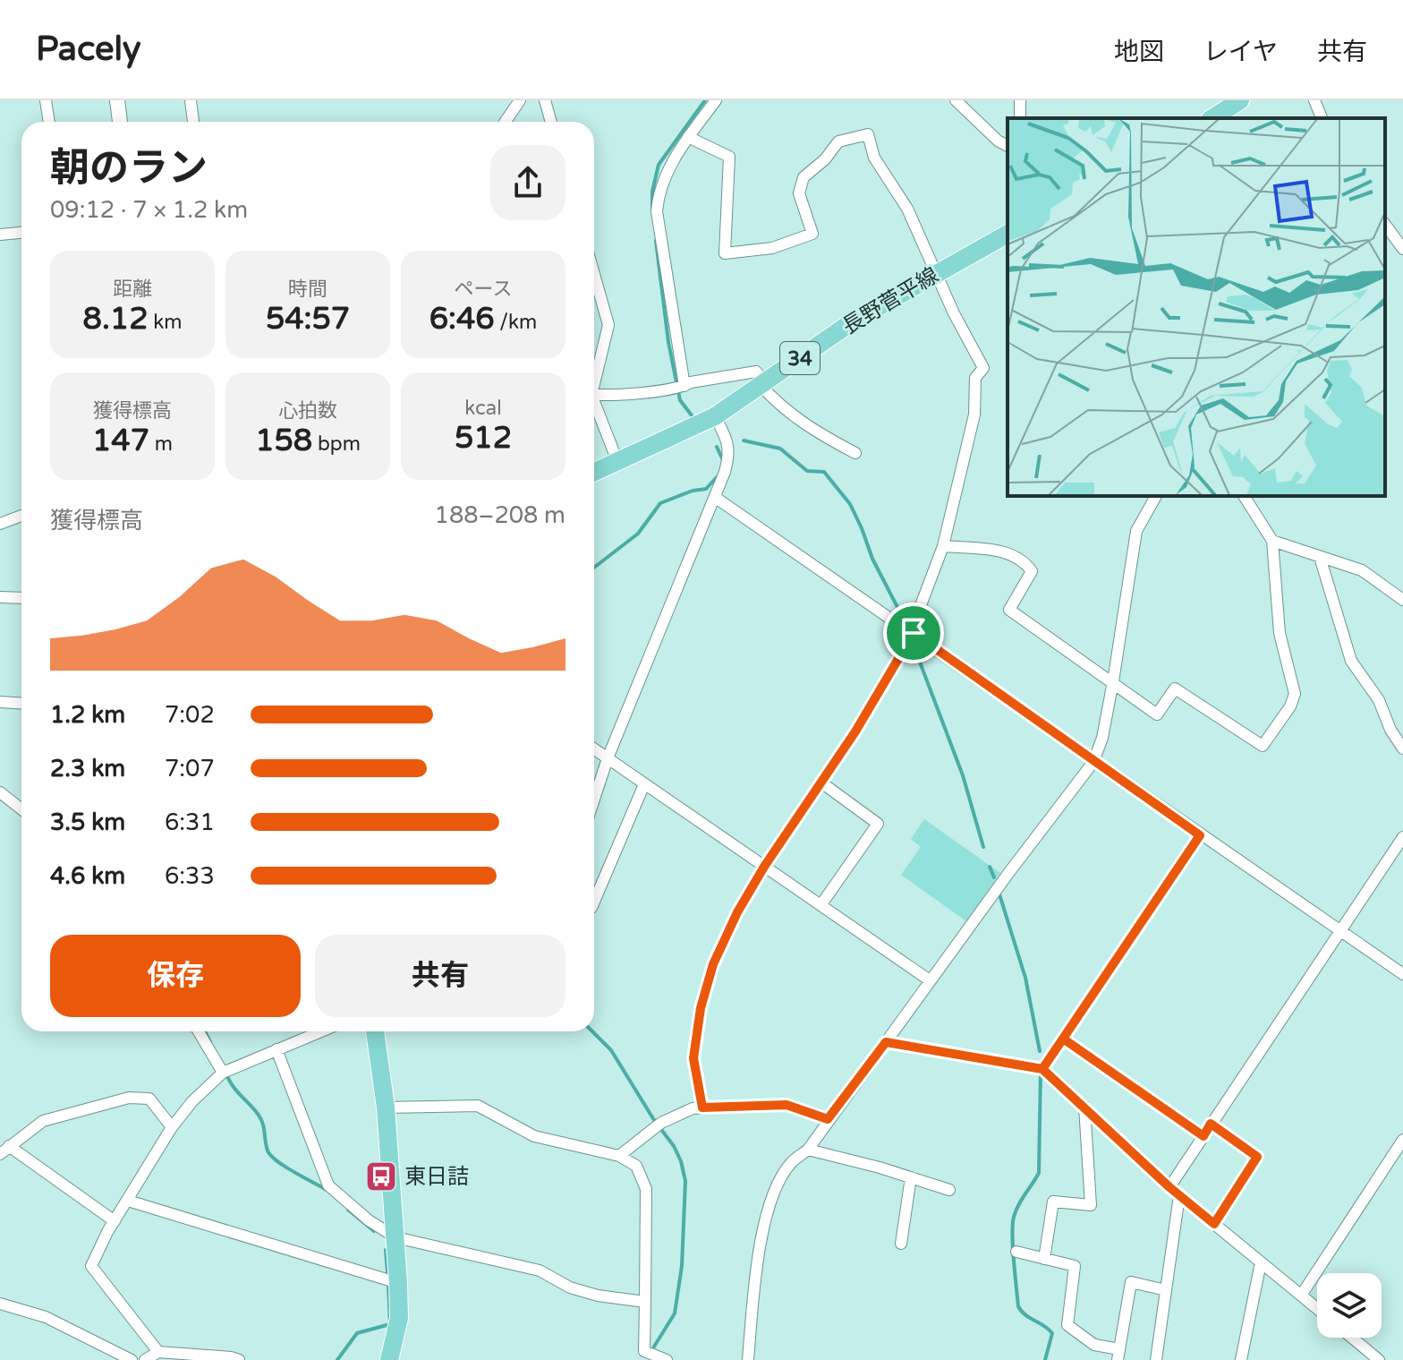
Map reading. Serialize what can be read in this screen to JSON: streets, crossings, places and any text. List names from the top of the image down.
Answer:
{
  "streets": {
    "main road": ["長野菅平線", "34"]
  },
  "places": {
    "bus stop": ["東日詰"]
  },
  "page": {
    "header": "Pacely",
    "nav": ["地図", "レイヤ", "共有"],
    "heading": ["朝のラン", "09:12 · 7 × 1.2 km"],
    "stats": [
      ["距離", "8.12 km"],
      ["時間", "54:57"],
      ["ペース", "6:46 /km"],
      ["獲得標高", "147 m"],
      ["心拍数", "158 bpm"],
      ["kcal", "512"]
    ],
    "chart": ["獲得標高", "188–208 m"],
    "list": [
      {
        "name": "1.2 km",
        "note": "7:02"
      },
      {
        "name": "2.3 km",
        "note": "7:07"
      },
      {
        "name": "3.5 km",
        "note": "6:31"
      },
      {
        "name": "4.6 km",
        "note": "6:33"
      }
    ],
    "buttons": ["保存", "共有"]
  }
}
